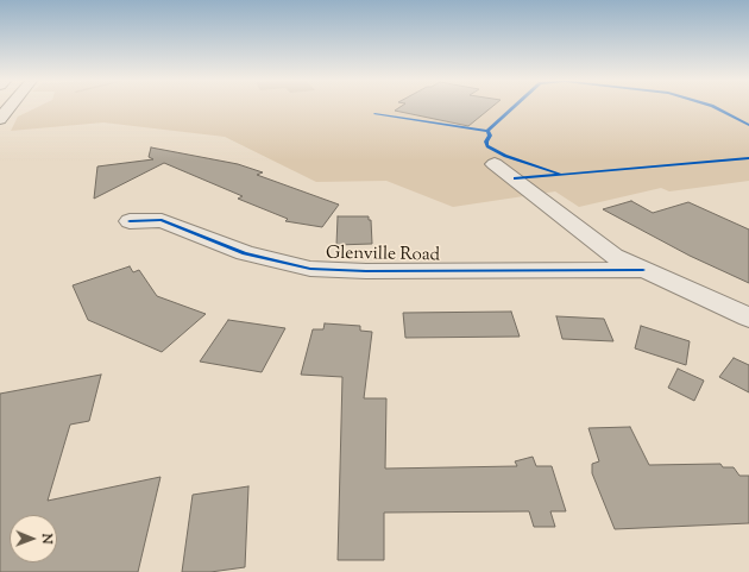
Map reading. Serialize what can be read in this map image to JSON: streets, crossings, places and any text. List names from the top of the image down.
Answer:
{
  "streets": {
    "street": ["Glenville Road"]
  },
  "north": "right"
}
